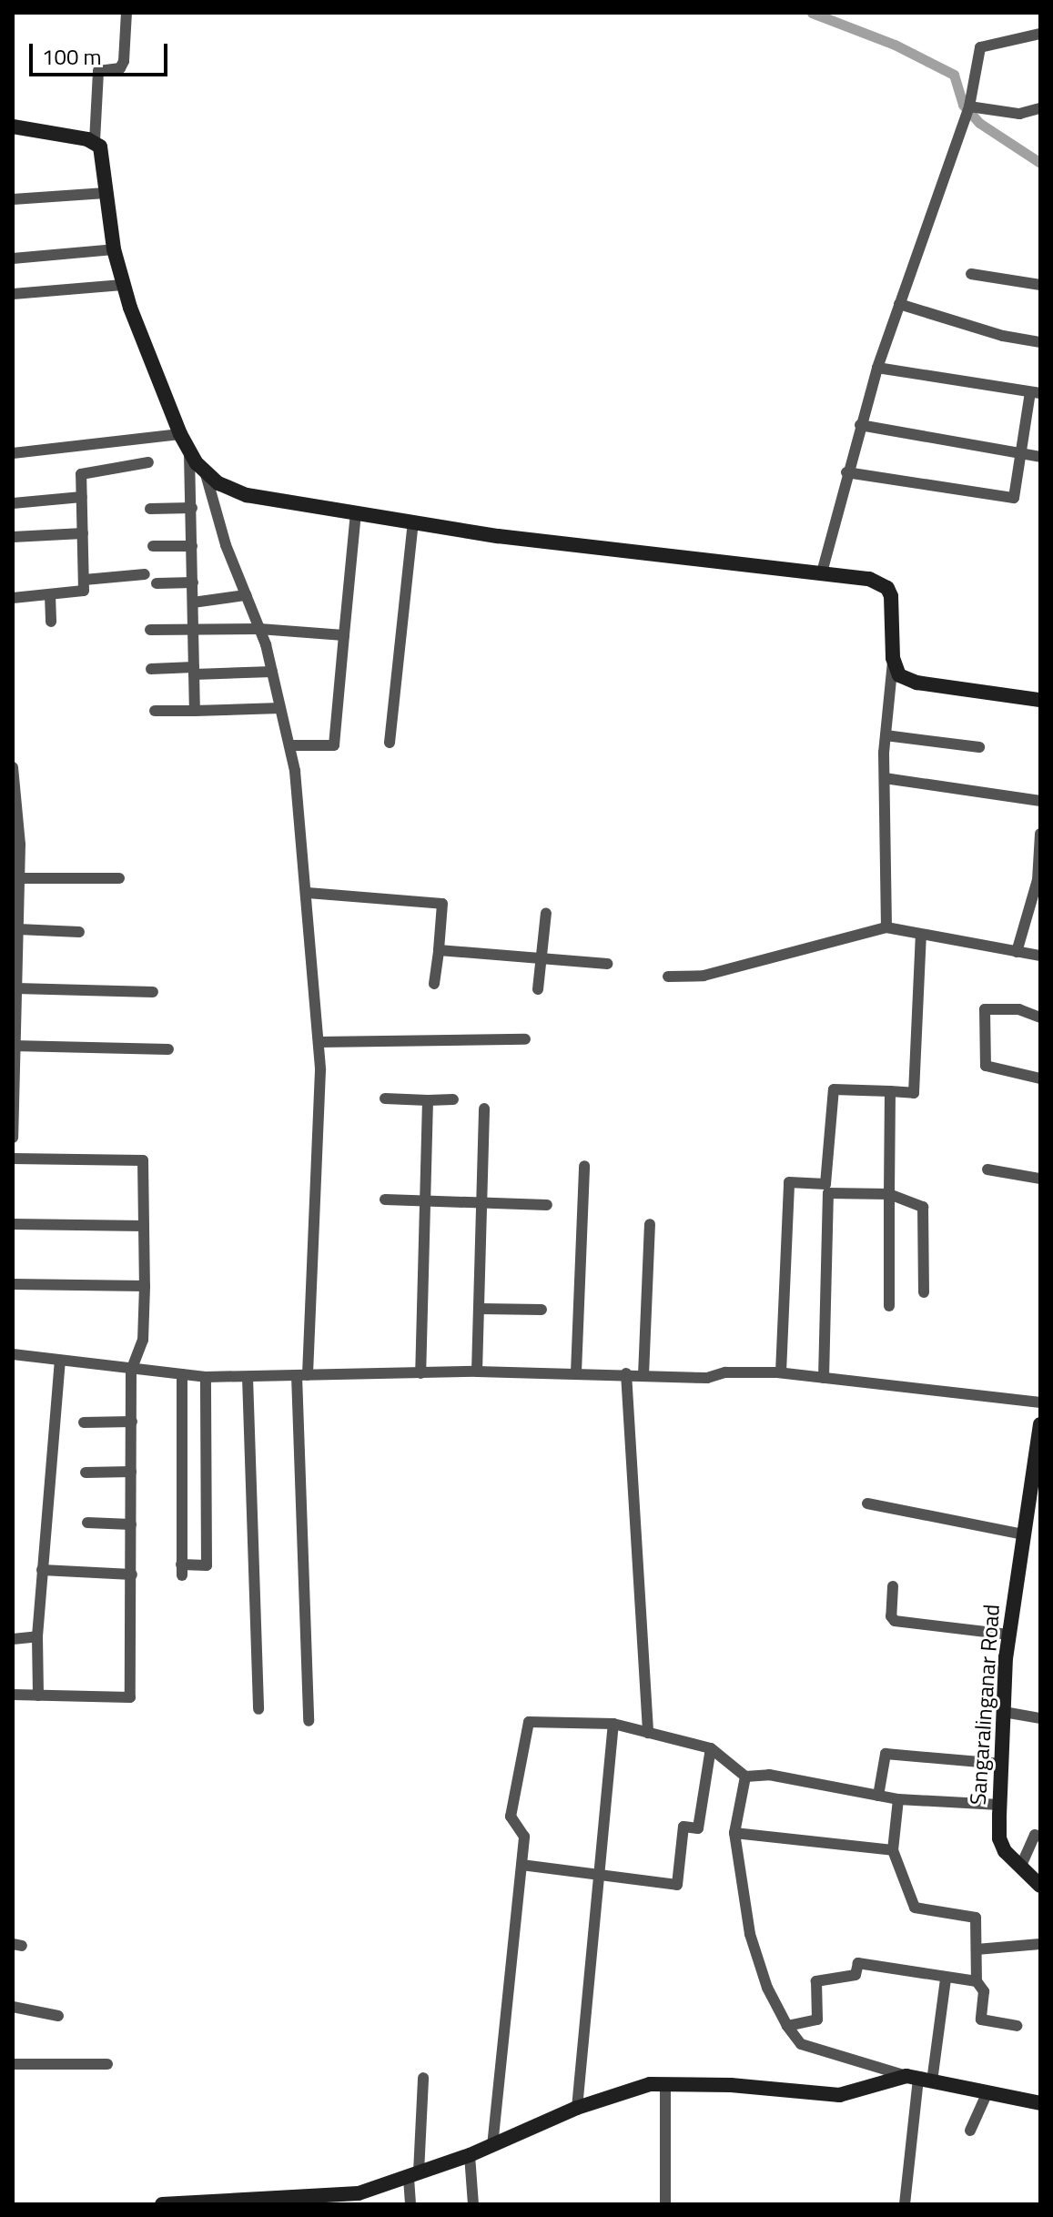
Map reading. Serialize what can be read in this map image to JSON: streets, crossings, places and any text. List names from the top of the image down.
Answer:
{
  "streets": {
    "main road": ["Sangaralinganar Road"]
  },
  "scale_bar": "100 m"
}
